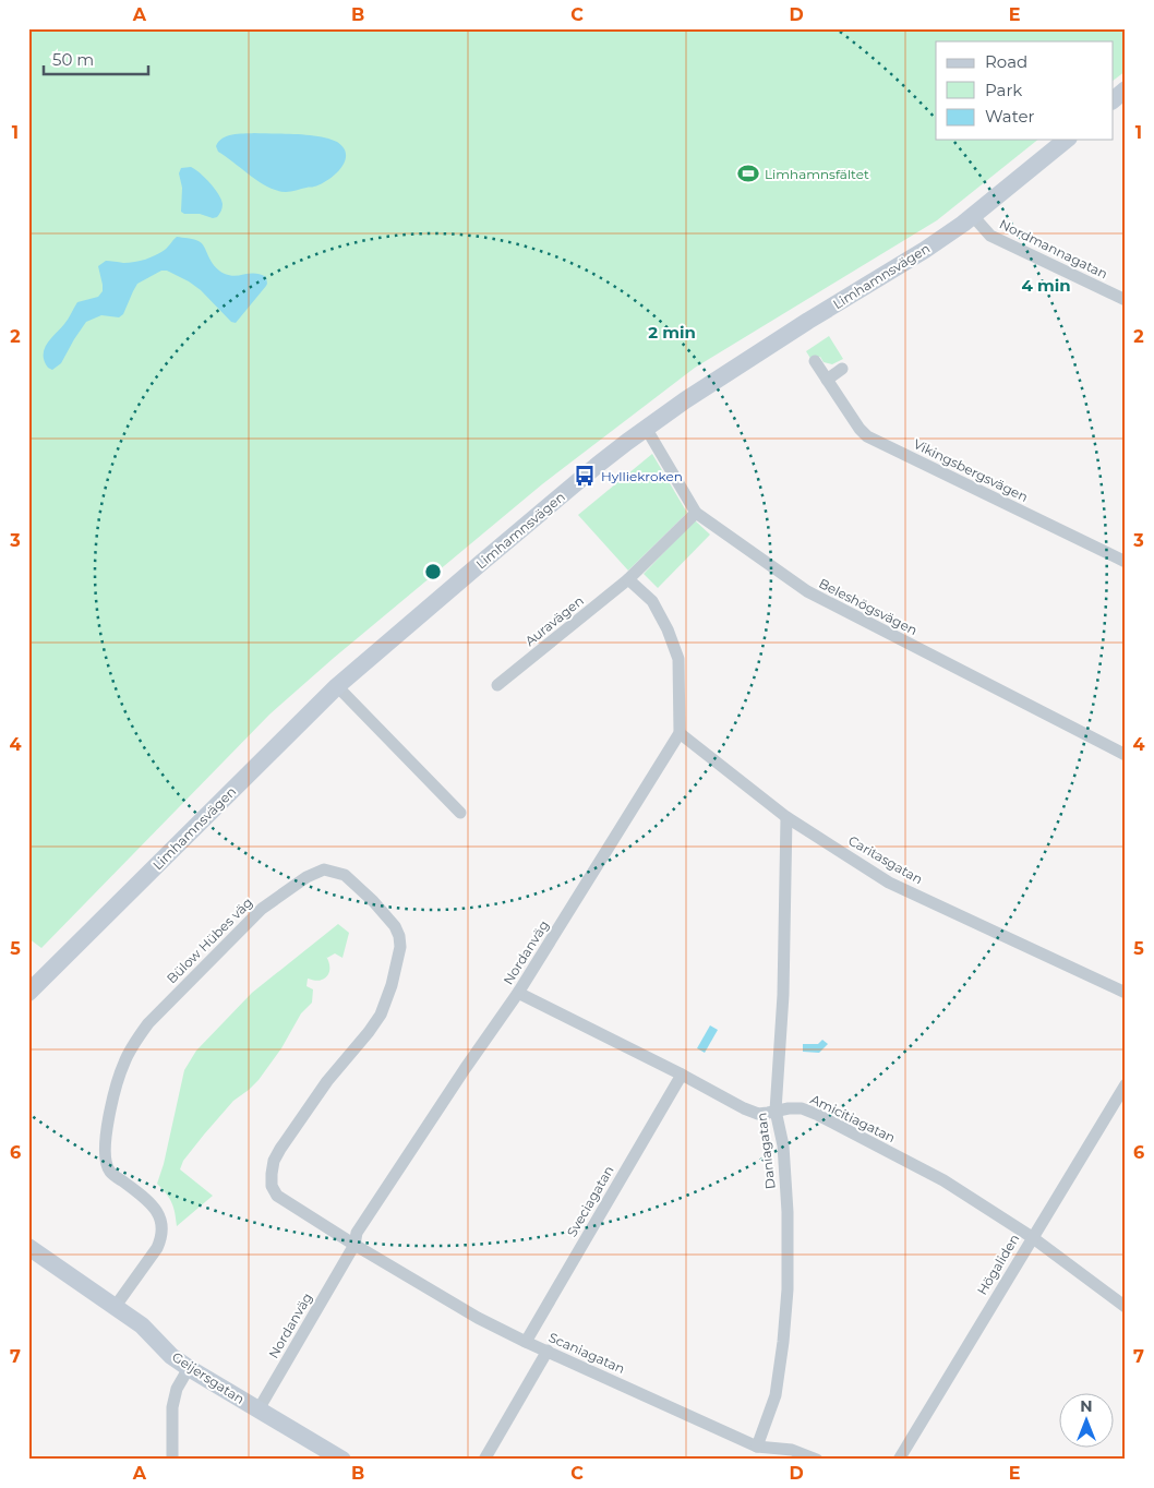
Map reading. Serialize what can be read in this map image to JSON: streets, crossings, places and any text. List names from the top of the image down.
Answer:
{
  "streets": {
    "main road": ["Limhamnsvägen", "Geijersgatan"],
    "street": [
      "Nordmannagatan",
      "Vikingsbergsvägen",
      "Beleshögsvägen",
      "Auravägen",
      "Caritasgatan",
      "Bülow Hübes väg",
      "Nordanväg",
      "Amicitiagatan",
      "Daniagatan",
      "Sveciagatan",
      "Högaliden",
      "Scaniagatan"
    ]
  },
  "crossings": [
    ["Nordmannagatan", "Limhamnsvägen"],
    ["Limhamnsvägen", "Beleshögsvägen"],
    ["Caritasgatan", "Nordanväg"],
    ["Caritasgatan", "Daniagatan"],
    ["Bülow Hübes väg", "Nordanväg"],
    ["Bülow Hübes väg", "Scaniagatan"],
    ["Bülow Hübes väg", "Geijersgatan"],
    ["Nordanväg", "Amicitiagatan"],
    ["Nordanväg", "Scaniagatan"],
    ["Nordanväg", "Geijersgatan"],
    ["Amicitiagatan", "Daniagatan"],
    ["Amicitiagatan", "Sveciagatan"],
    ["Amicitiagatan", "Högaliden"],
    ["Daniagatan", "Scaniagatan"],
    ["Sveciagatan", "Scaniagatan"]
  ],
  "places": {
    "sports": ["Limhamnsfältet"],
    "bus stop": ["Hylliekroken"]
  },
  "legend": ["Road", "Park", "Water"],
  "scale_bar": "50 m",
  "north": "top",
  "grid": {
    "columns": [
      "A",
      "B",
      "C",
      "D",
      "E"
    ],
    "rows": [
      "1",
      "2",
      "3",
      "4",
      "5",
      "6",
      "7"
    ]
  },
  "rings": ["4 min", "2 min"]
}
